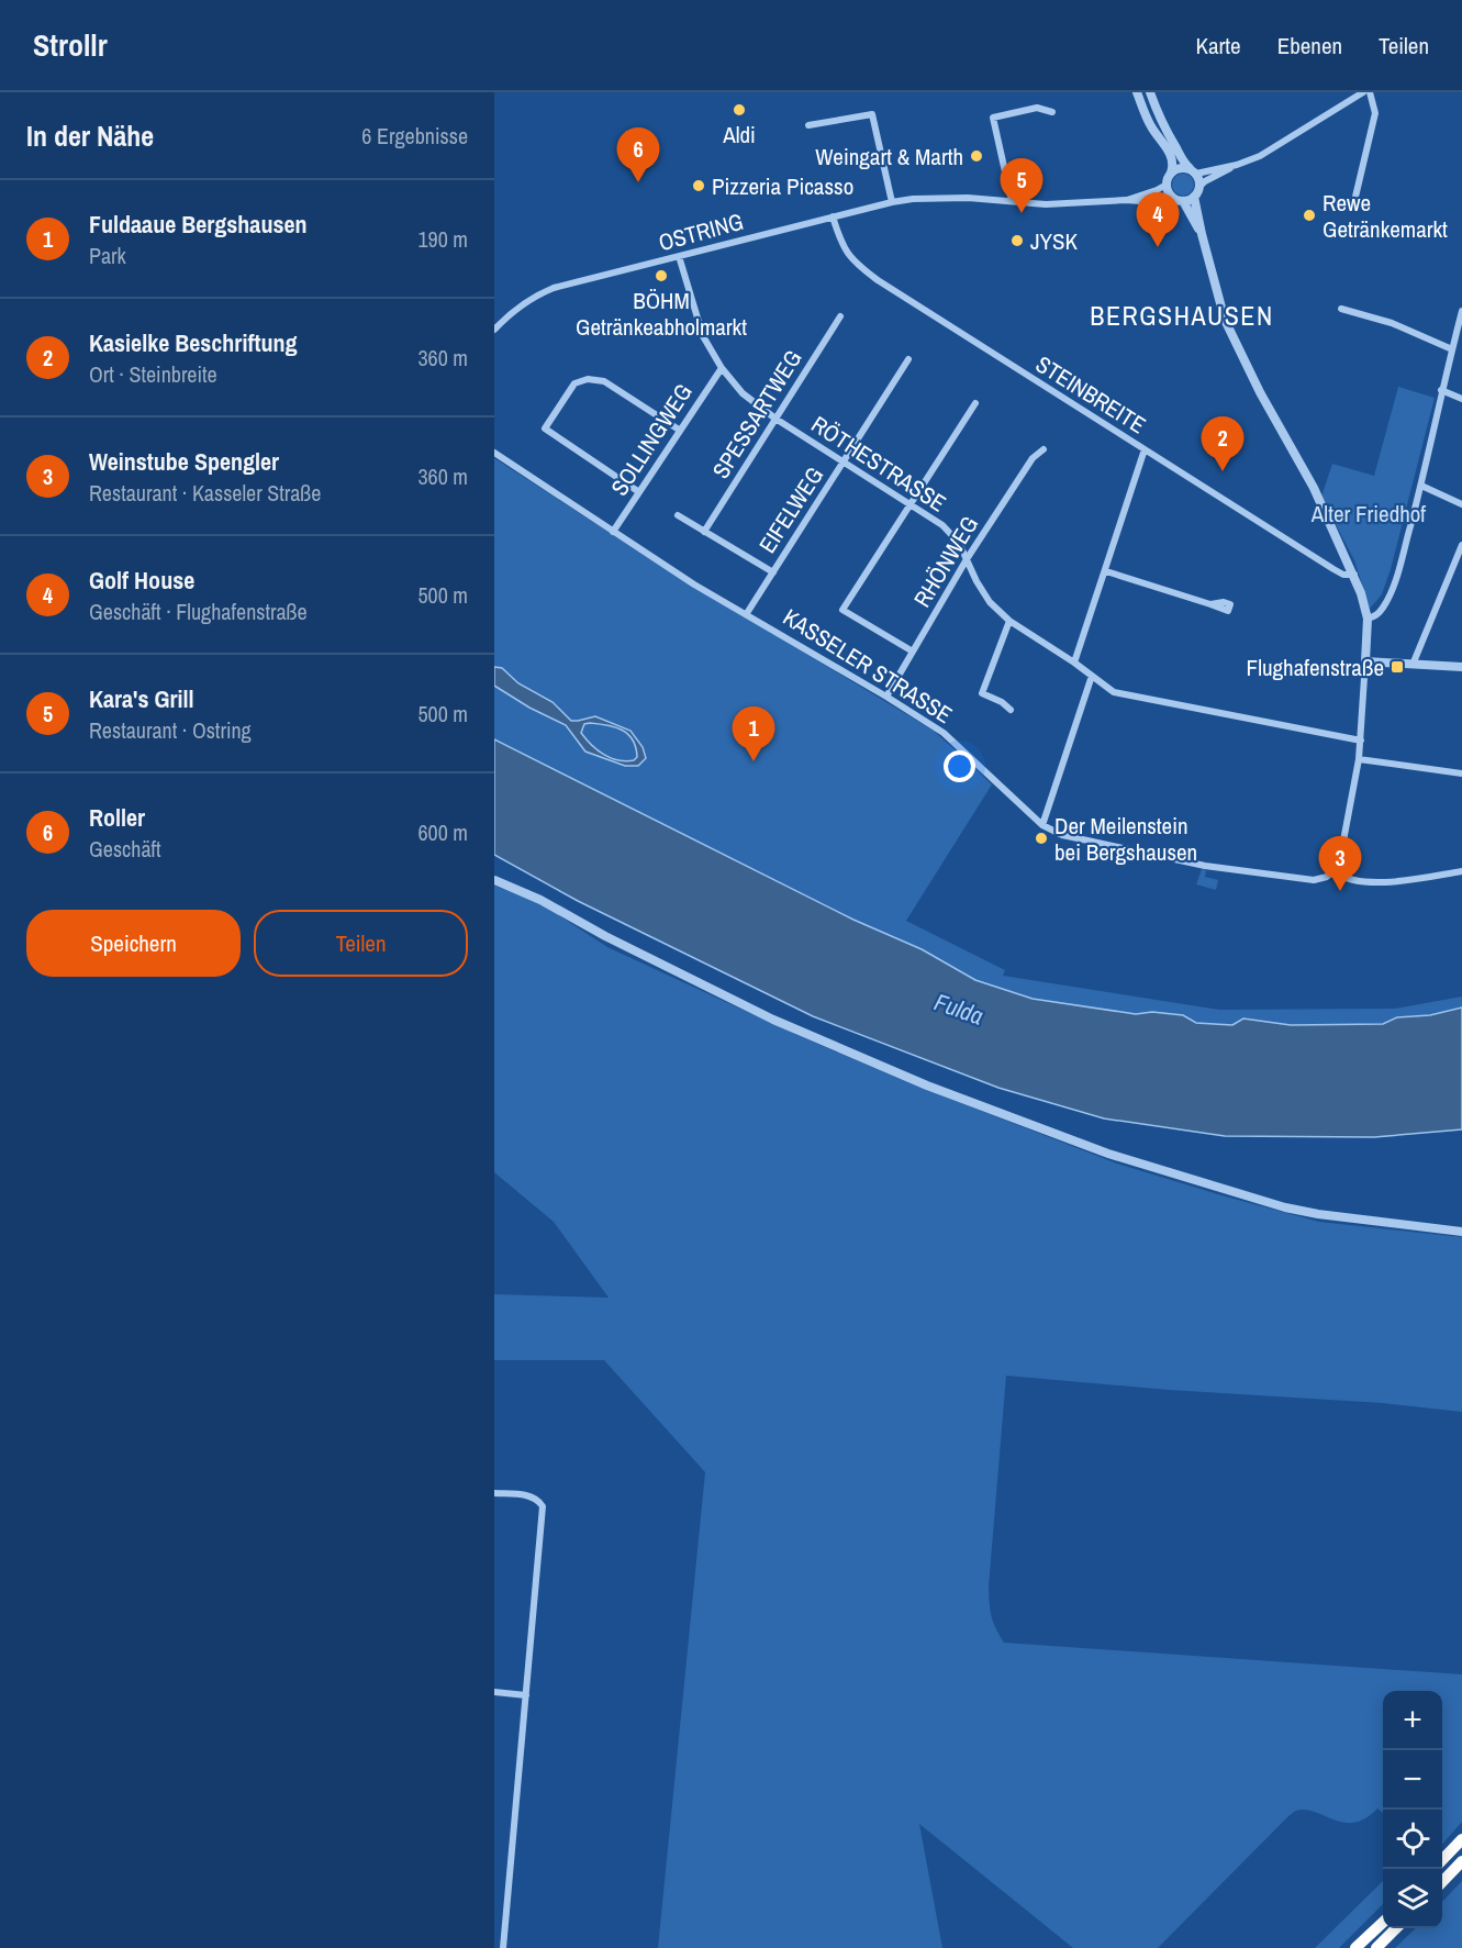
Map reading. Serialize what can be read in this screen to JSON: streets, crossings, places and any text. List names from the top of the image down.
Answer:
{
  "streets": {
    "street": [
      "OSTRING",
      "STEINBREITE",
      "SPESSARTWEG",
      "SOLLINGWEG",
      "RÖTHESTRASSE",
      "EIFELWEG",
      "RHÖNWEG",
      "KASSELER STRASSE"
    ]
  },
  "crossings": [
    ["OSTRING", "STEINBREITE"],
    ["OSTRING", "RÖTHESTRASSE"],
    ["SPESSARTWEG", "RÖTHESTRASSE"],
    ["SOLLINGWEG", "RÖTHESTRASSE"],
    ["SOLLINGWEG", "KASSELER STRASSE"],
    ["RÖTHESTRASSE", "EIFELWEG"],
    ["RÖTHESTRASSE", "RHÖNWEG"],
    ["EIFELWEG", "KASSELER STRASSE"],
    ["RHÖNWEG", "KASSELER STRASSE"]
  ],
  "districts": ["BERGSHAUSEN"],
  "water": ["Fulda"],
  "parks": ["Alter Friedhof"],
  "places": {
    "other": [
      "Aldi",
      "Weingart & Marth",
      "Pizzeria Picasso",
      "Rewe Getränkemarkt",
      "JYSK",
      "BÖHM Getränkeabholmarkt",
      "Der Meilenstein bei Bergshausen"
    ],
    "transit": ["Flughafenstraße"]
  },
  "page": {
    "header": "Strollr",
    "nav": ["Karte", "Ebenen", "Teilen"],
    "heading": ["In der Nähe", "6 Ergebnisse"],
    "pins": [
      "6",
      "5",
      "4",
      "2",
      "1",
      "3"
    ],
    "list": [
      {
        "mark": "1",
        "name": "Fuldaaue Bergshausen",
        "note": "Park",
        "value": "190 m"
      },
      {
        "mark": "2",
        "name": "Kasielke Beschriftung",
        "note": "Ort · Steinbreite",
        "value": "360 m"
      },
      {
        "mark": "3",
        "name": "Weinstube Spengler",
        "note": "Restaurant · Kasseler Straße",
        "value": "360 m"
      },
      {
        "mark": "4",
        "name": "Golf House",
        "note": "Geschäft · Flughafenstraße",
        "value": "500 m"
      },
      {
        "mark": "5",
        "name": "Kara's Grill",
        "note": "Restaurant · Ostring",
        "value": "500 m"
      },
      {
        "mark": "6",
        "name": "Roller",
        "note": "Geschäft",
        "value": "600 m"
      }
    ],
    "buttons": ["Speichern", "Teilen"],
    "map_buttons": ["+", "−"]
  }
}
